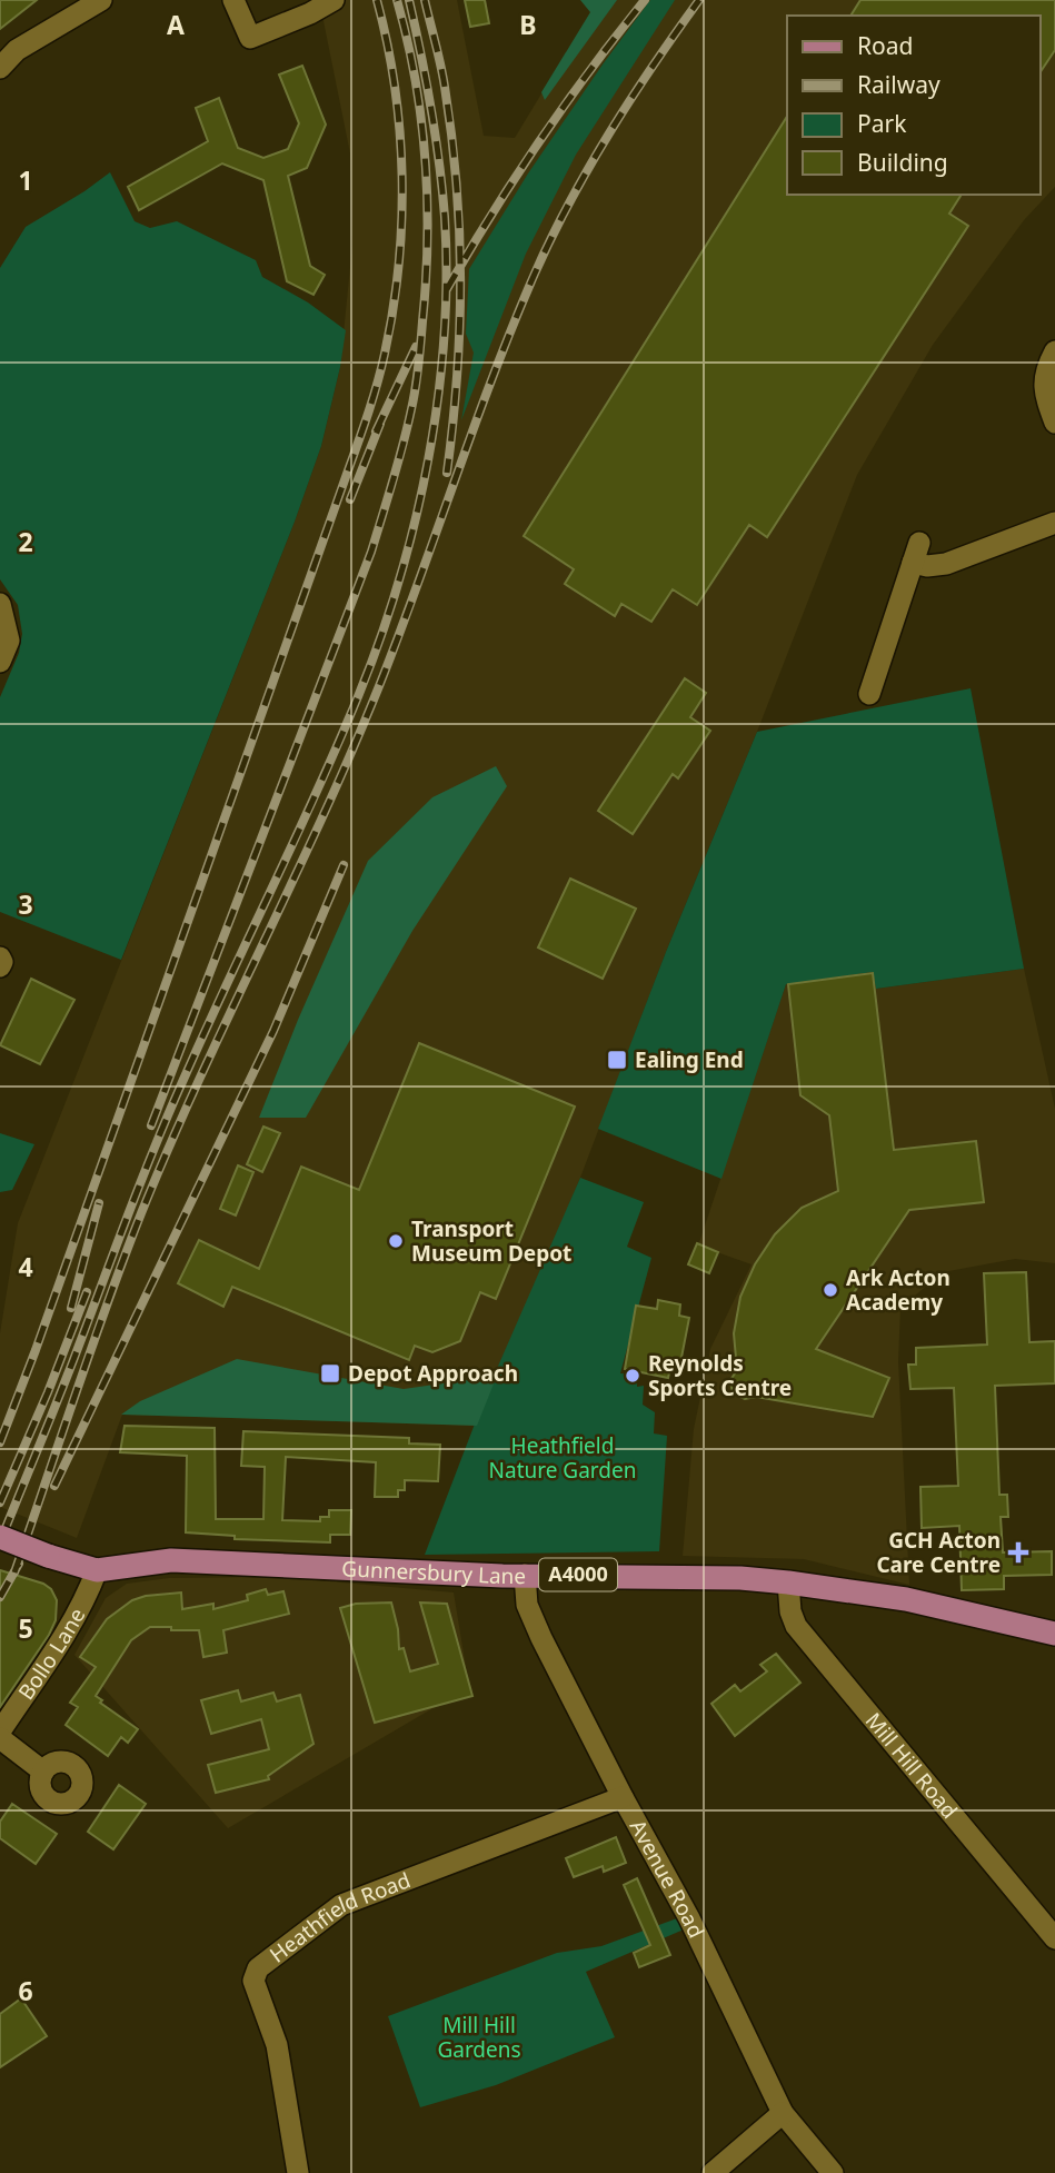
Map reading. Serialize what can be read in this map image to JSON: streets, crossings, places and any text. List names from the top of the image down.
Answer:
{
  "streets": {
    "main road": ["Gunnersbury Lane", "A4000"],
    "street": [
      "Bollo Lane",
      "Mill Hill Road",
      "Avenue Road",
      "Heathfield Road"
    ]
  },
  "crossings": [
    ["Gunnersbury Lane", "Bollo Lane"],
    ["Gunnersbury Lane", "Mill Hill Road"],
    ["Gunnersbury Lane", "Avenue Road"],
    ["Avenue Road", "Heathfield Road"]
  ],
  "parks": ["Heathfield Nature Garden", "Mill Hill Gardens"],
  "places": {
    "transit": ["Ealing End", "Depot Approach"],
    "other": ["Transport Museum Depot", "Ark Acton Academy", "Reynolds Sports Centre"],
    "health": ["GCH Acton Care Centre"]
  },
  "legend": [
    "Road",
    "Railway",
    "Park",
    "Building"
  ],
  "grid": {
    "columns": ["A", "B"],
    "rows": [
      "1",
      "2",
      "3",
      "4",
      "5",
      "6"
    ]
  }
}
